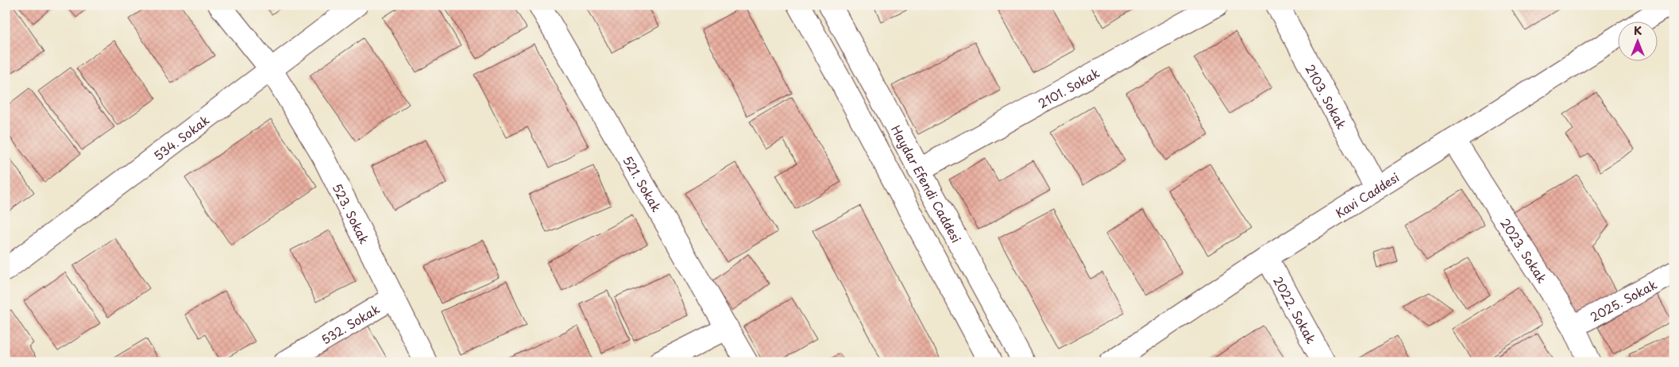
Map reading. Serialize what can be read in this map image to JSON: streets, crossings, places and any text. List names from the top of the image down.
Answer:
{
  "streets": {
    "street": [
      "2101. Sokak",
      "2103. Sokak",
      "534. Sokak",
      "521. Sokak",
      "Haydar Efendi Caddesi",
      "Kavi Caddesi",
      "523. Sokak",
      "2023. Sokak",
      "2025. Sokak",
      "2022. Sokak",
      "532. Sokak"
    ]
  },
  "crossings": [
    ["2101. Sokak", "Haydar Efendi Caddesi"],
    ["2103. Sokak", "Kavi Caddesi"],
    ["534. Sokak", "523. Sokak"],
    ["Kavi Caddesi", "2023. Sokak"],
    ["Kavi Caddesi", "2022. Sokak"],
    ["523. Sokak", "532. Sokak"],
    ["2023. Sokak", "2025. Sokak"]
  ],
  "north": "top"
}
